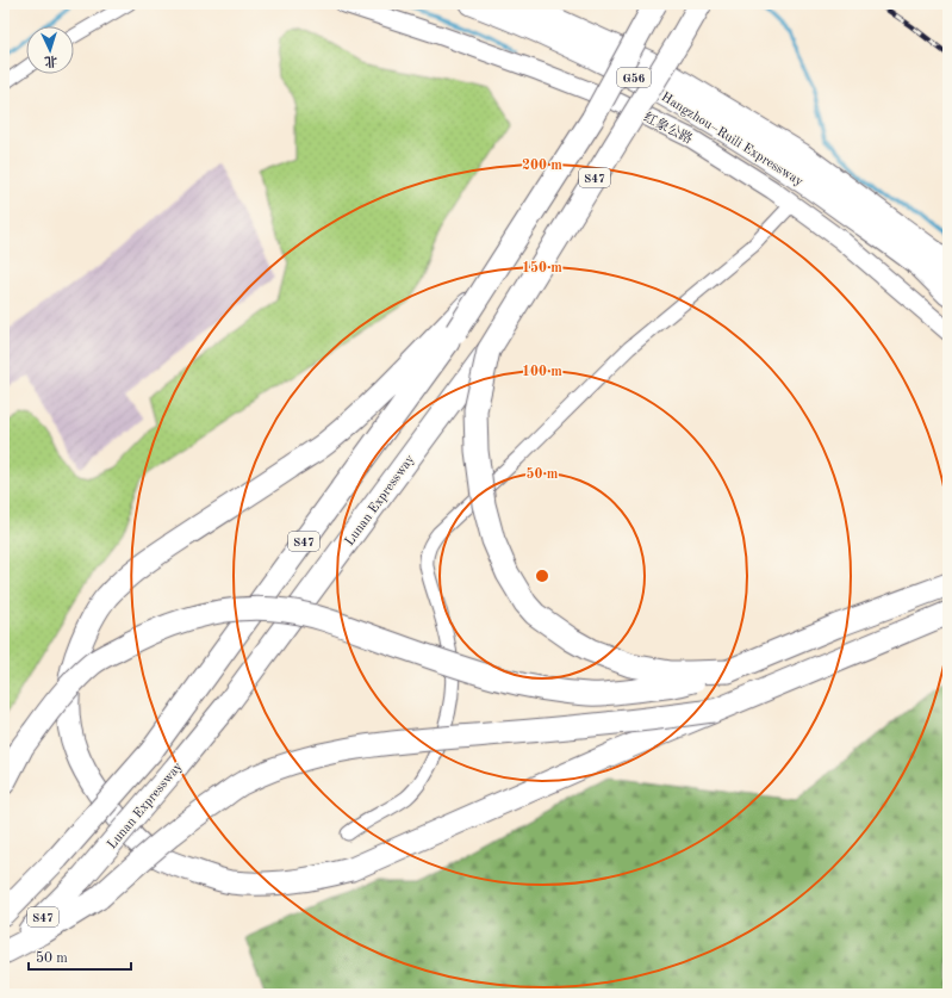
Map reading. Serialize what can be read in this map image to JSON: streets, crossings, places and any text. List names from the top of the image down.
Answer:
{
  "streets": {
    "highway": [
      "G56",
      "Hangzhou–Ruili Expressway",
      "S47",
      "Lunan Expressway"
    ],
    "main road": ["红象公路"]
  },
  "scale_bar": "50 m",
  "north": "bottom",
  "rings": [
    "200 m",
    "150 m",
    "100 m",
    "50 m"
  ]
}
